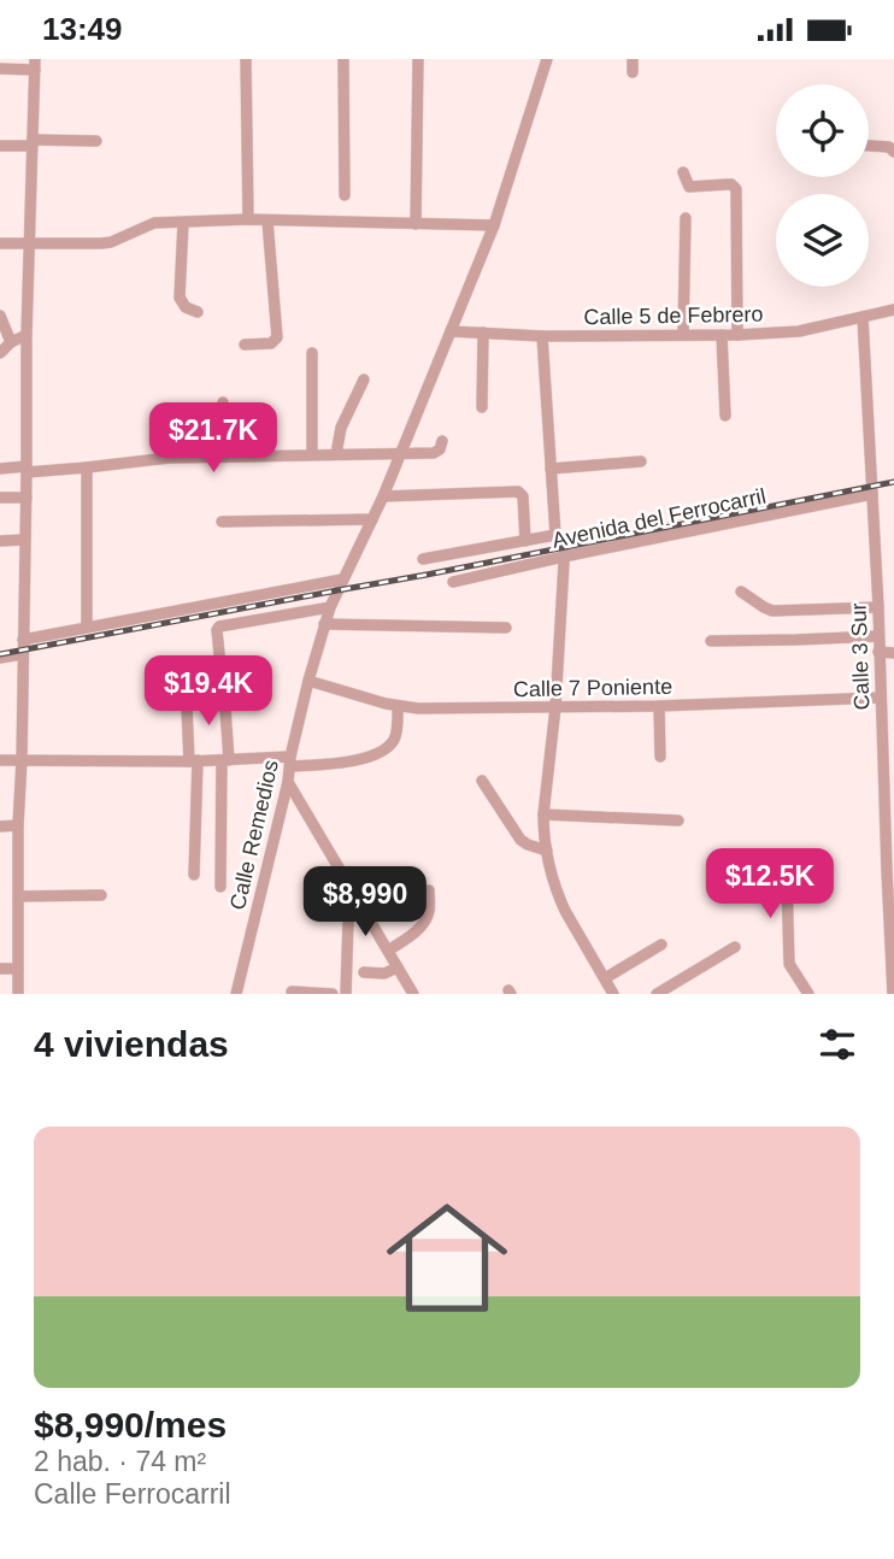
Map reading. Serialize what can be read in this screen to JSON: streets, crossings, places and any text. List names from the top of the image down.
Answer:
{
  "streets": {
    "street": [
      "Calle 5 de Febrero",
      "Avenida del Ferrocarril",
      "Calle 3 Sur",
      "Calle 7 Poniente",
      "Calle Remedios"
    ]
  },
  "crossings": [
    ["Calle 5 de Febrero", "Calle 3 Sur"],
    ["Calle 5 de Febrero", "Calle Remedios"],
    ["Avenida del Ferrocarril", "Calle 3 Sur"],
    ["Calle 3 Sur", "Calle 7 Poniente"],
    ["Calle 7 Poniente", "Calle Remedios"]
  ],
  "page": {
    "status": "13:49",
    "price": [
      "$21.7K",
      "$19.4K",
      "$12.5K",
      "$8,990"
    ],
    "heading": "4 viviendas",
    "list": [
      {
        "name": "$8,990/mes",
        "note": "2 hab. · 74 m² · Calle Ferrocarril"
      }
    ]
  }
}
